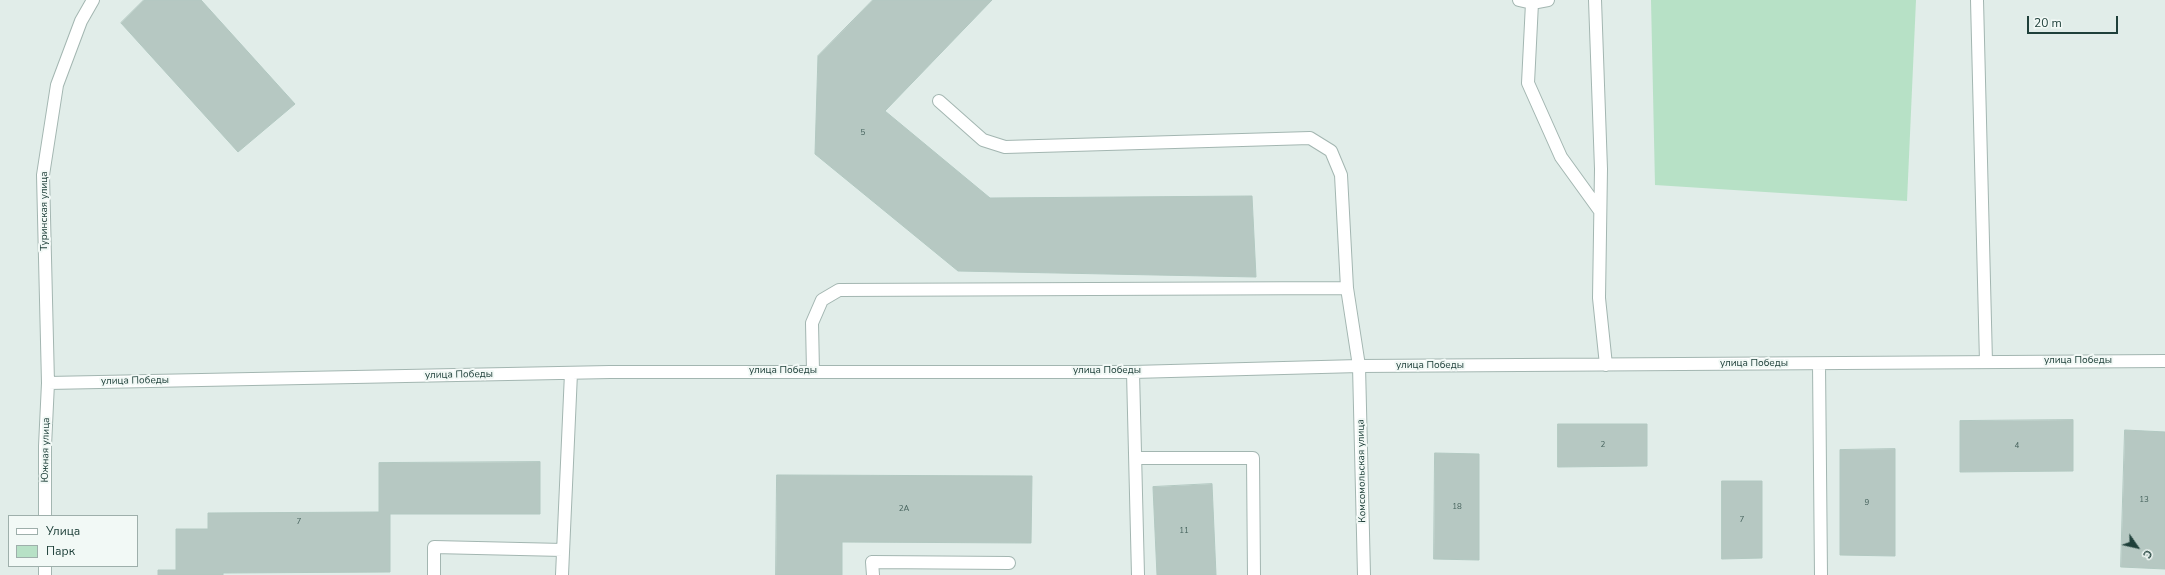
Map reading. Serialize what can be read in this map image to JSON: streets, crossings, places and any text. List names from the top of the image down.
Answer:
{
  "streets": {
    "street": [
      "Туринская улица",
      "улица Победы",
      "Южная улица",
      "Комсомольская улица"
    ]
  },
  "crossings": [
    ["Туринская улица", "улица Победы"],
    ["Туринская улица", "Южная улица"],
    ["улица Победы", "Южная улица"],
    ["улица Победы", "Комсомольская улица"]
  ],
  "house_numbers": [
    "5",
    "2",
    "4",
    "13",
    "9",
    "18",
    "2А",
    "7",
    "7",
    "11"
  ],
  "legend": ["Улица", "Парк"],
  "scale_bar": "20 m",
  "north": "bottom right"
}
